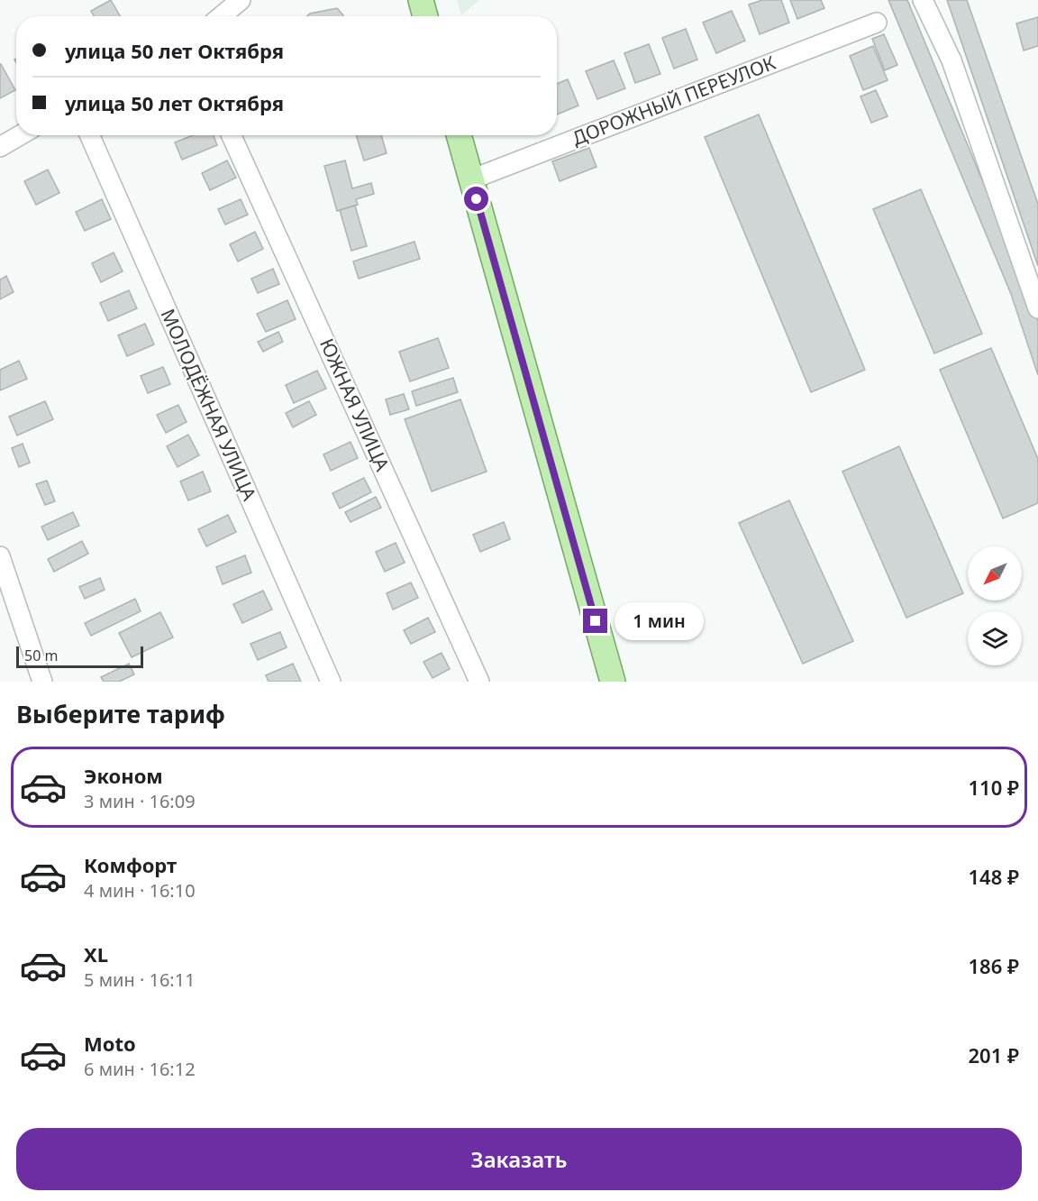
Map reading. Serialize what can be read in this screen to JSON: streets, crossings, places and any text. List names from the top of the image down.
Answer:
{
  "streets": {
    "street": ["ДОРОЖНЫЙ ПЕРЕУЛОК", "МОЛОДЁЖНАЯ УЛИЦА", "ЮЖНАЯ УЛИЦА"]
  },
  "scale_bar": "50 m",
  "north": "bottom left",
  "page": {
    "banner": ["улица 50 лет Октября", "улица 50 лет Октября"],
    "bubble": "1 мин",
    "scale": "50 m",
    "heading": "Выберите тариф",
    "list": [
      {
        "name": "Эконом",
        "note": "3 мин · 16:09",
        "value": "110 ₽"
      },
      {
        "name": "Комфорт",
        "note": "4 мин · 16:10",
        "value": "148 ₽"
      },
      {
        "name": "XL",
        "note": "5 мин · 16:11",
        "value": "186 ₽"
      },
      {
        "name": "Moto",
        "note": "6 мин · 16:12",
        "value": "201 ₽"
      }
    ],
    "buttons": "Заказать"
  }
}
